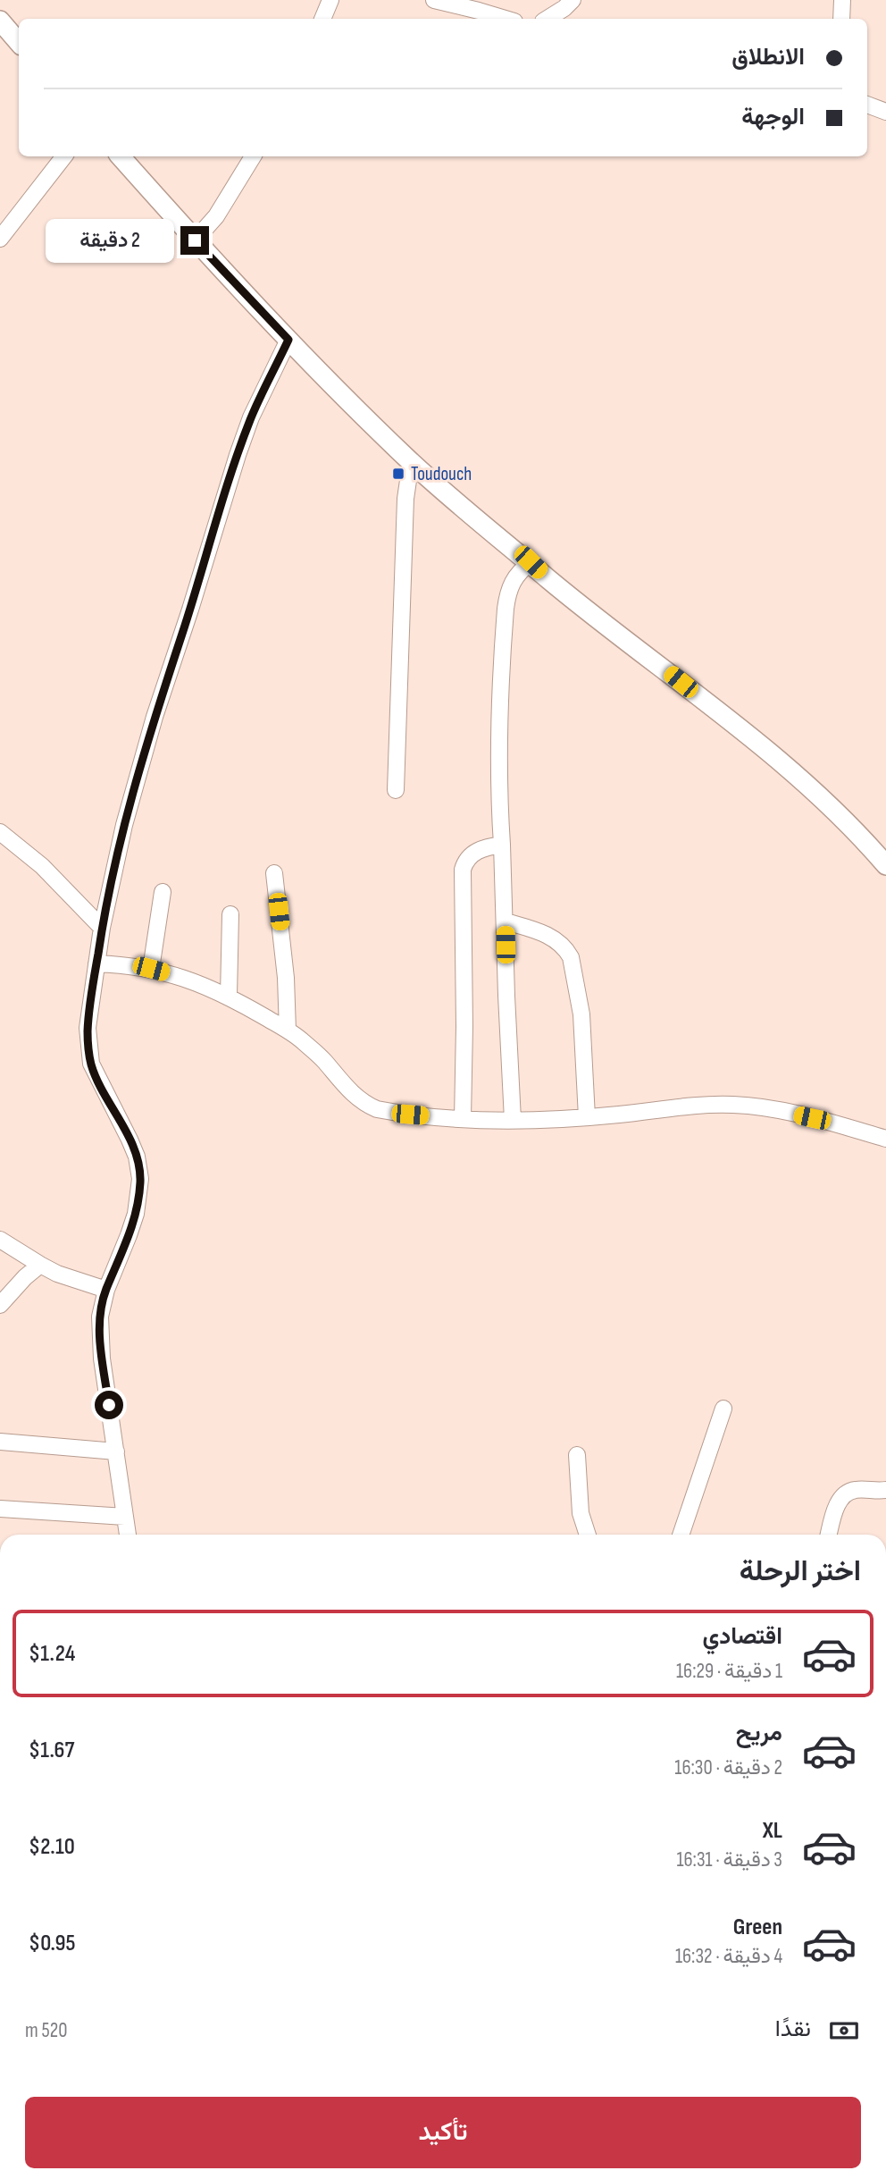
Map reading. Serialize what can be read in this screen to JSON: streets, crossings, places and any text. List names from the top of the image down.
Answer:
{
  "places": {
    "transit": ["Toudouch"]
  },
  "page": {
    "banner": ["الانطلاق", "الوجهة"],
    "bubble": "2 دقيقة",
    "heading": "اختر الرحلة",
    "list": [
      {
        "name": "اقتصادي",
        "note": "1 دقيقة · 16:29",
        "value": "$1.24"
      },
      {
        "name": "مريح",
        "note": "2 دقيقة · 16:30",
        "value": "$1.67"
      },
      {
        "name": "XL",
        "note": "3 دقيقة · 16:31",
        "value": "$2.10"
      },
      {
        "name": "Green",
        "note": "4 دقيقة · 16:32",
        "value": "$0.95"
      }
    ],
    "pay": ["نقدًا", "520 m"],
    "buttons": "تأكيد"
  }
}
